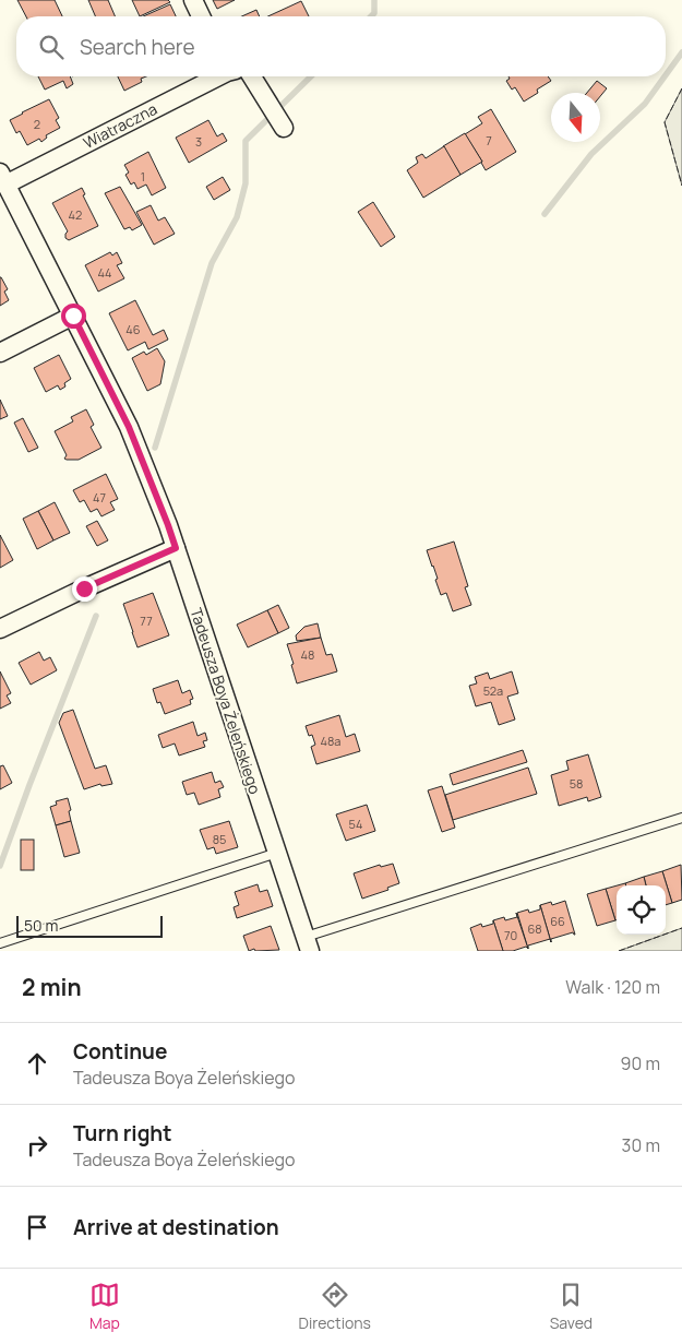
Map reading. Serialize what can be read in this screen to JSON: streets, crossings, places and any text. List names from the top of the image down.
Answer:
{
  "streets": {
    "street": ["Wiatraczna", "Tadeusza Boya Żeleńskiego"]
  },
  "crossings": [
    ["Wiatraczna", "Tadeusza Boya Żeleńskiego"]
  ],
  "house_numbers": [
    "2",
    "7",
    "3",
    "1",
    "42",
    "44",
    "46",
    "47",
    "77",
    "48",
    "52a",
    "48a",
    "58",
    "54",
    "85",
    "66",
    "68",
    "70"
  ],
  "scale_bar": "50 m",
  "north": "bottom",
  "page": {
    "search": "Search here",
    "scale": "50 m",
    "heading": ["2 min", "Walk · 120 m"],
    "list": [
      ["Continue", "Tadeusza Boya Żeleńskiego", "90 m"],
      ["Turn right", "Tadeusza Boya Żeleńskiego", "30 m"],
      "Arrive at destination"
    ],
    "nav": ["Map", "Directions", "Saved"]
  }
}
